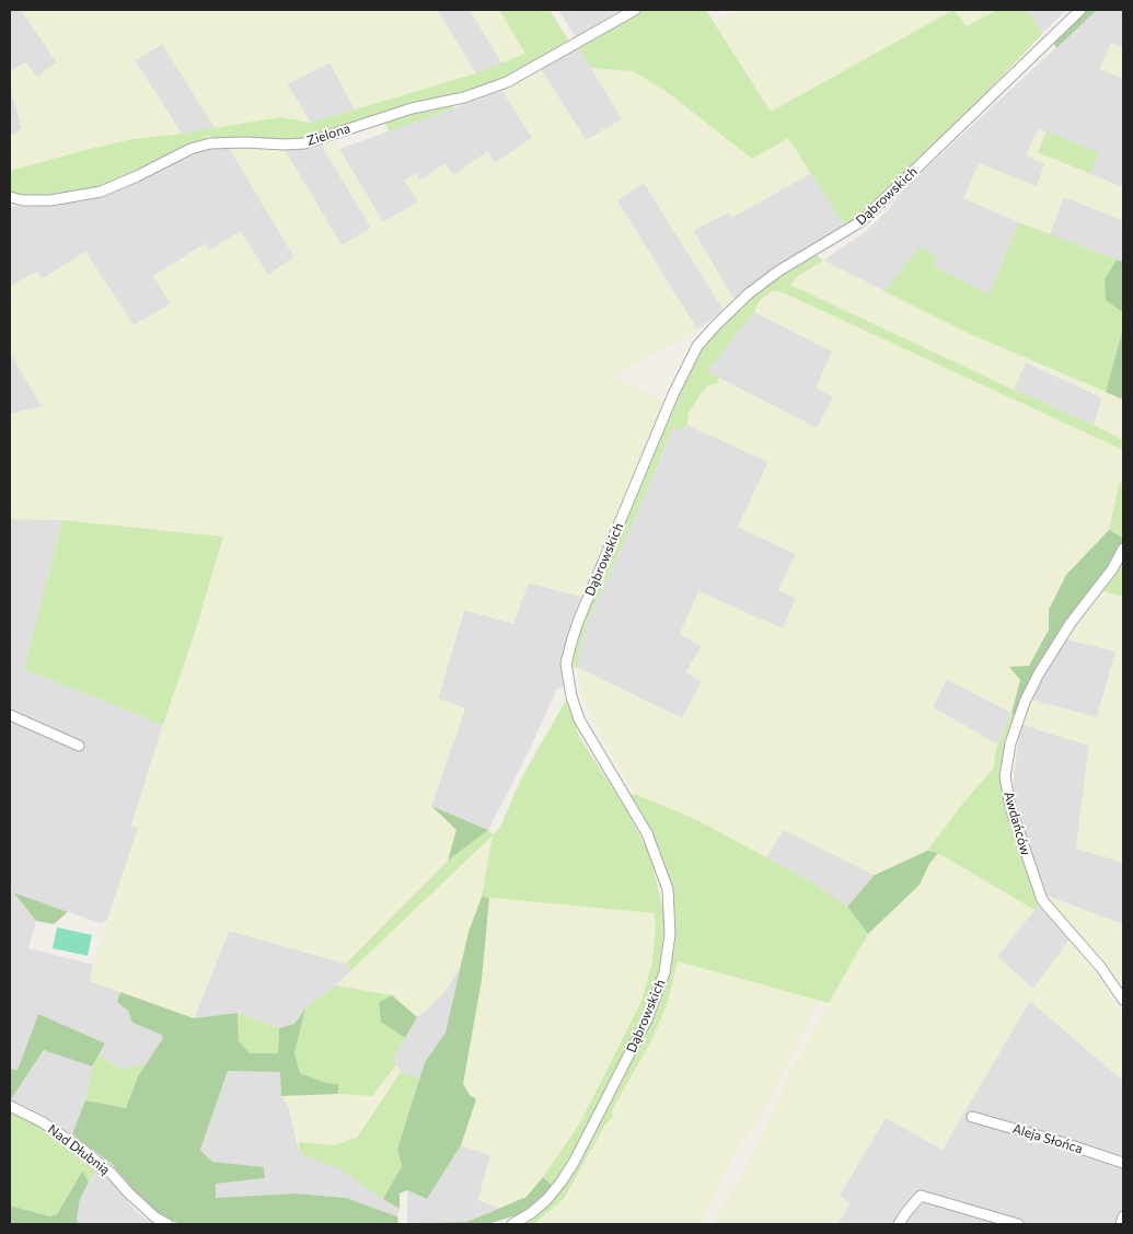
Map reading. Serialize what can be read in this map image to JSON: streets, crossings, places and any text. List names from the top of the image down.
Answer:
{
  "streets": {
    "street": [
      "Zielona",
      "Dąbrowskich",
      "Awdańców",
      "Aleja Słońca",
      "Nad Dłubnią"
    ]
  }
}
